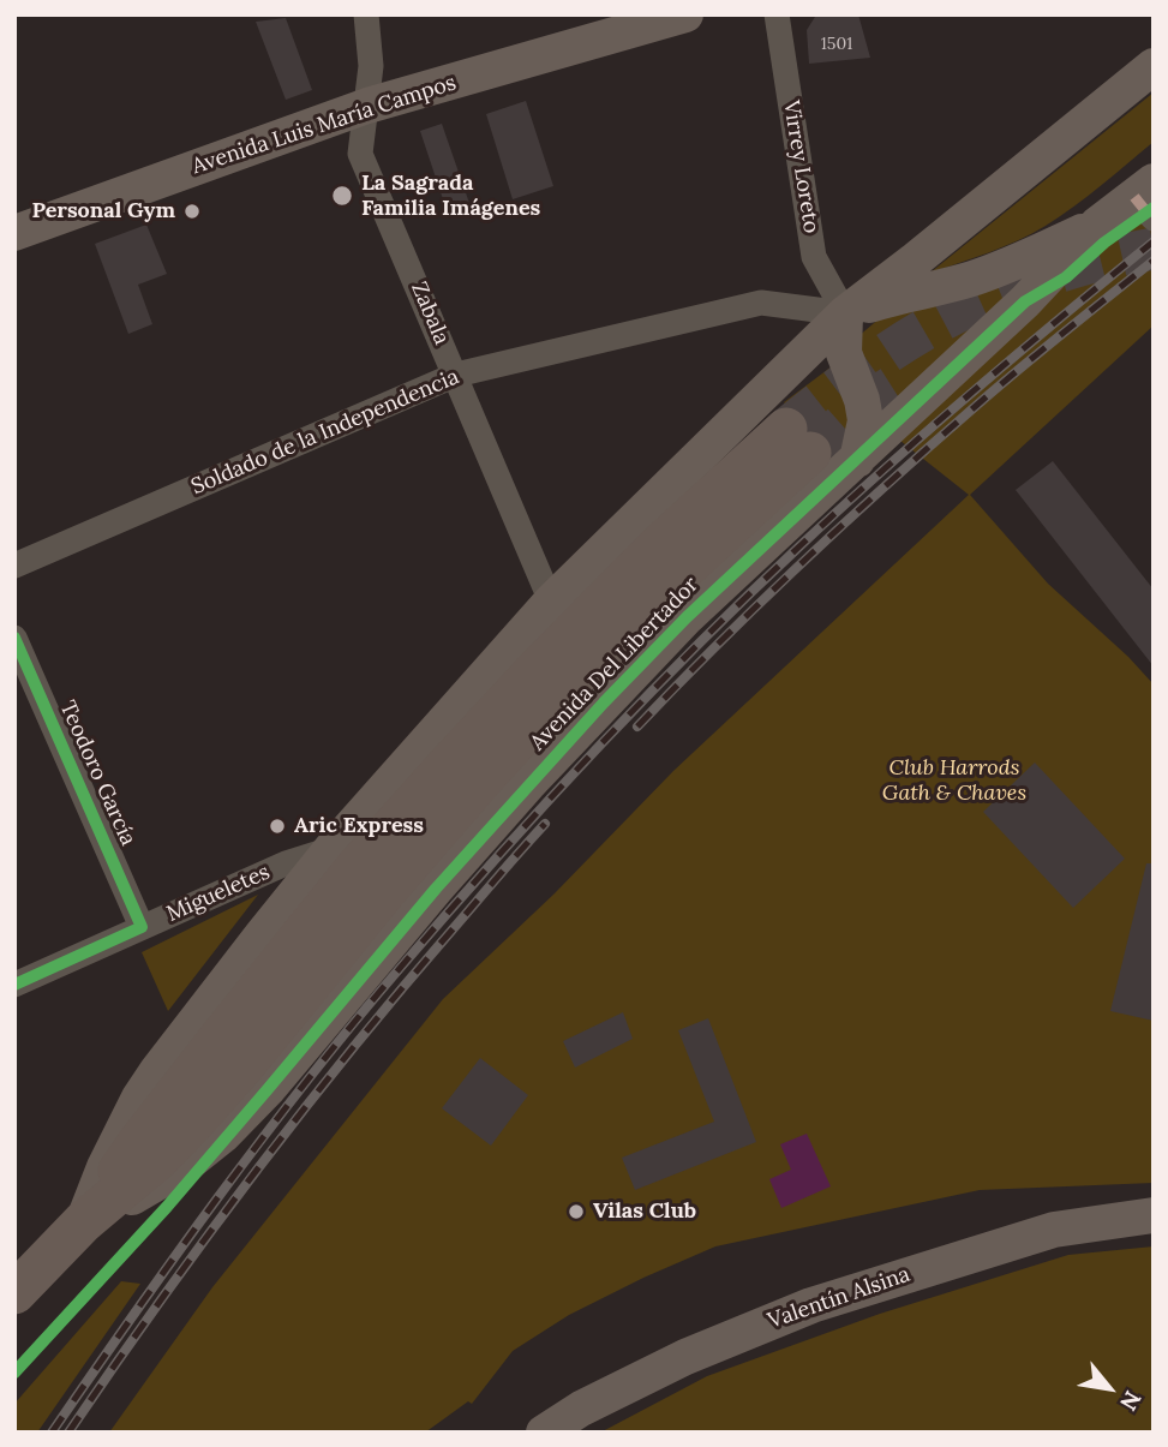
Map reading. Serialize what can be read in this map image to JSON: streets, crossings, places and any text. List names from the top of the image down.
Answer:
{
  "streets": {
    "main road": ["Avenida Luis María Campos", "Avenida Del Libertador", "Valentín Alsina"],
    "street": [
      "Virrey Loreto",
      "Zabala",
      "Soldado de la Independencia",
      "Teodoro García",
      "Migueletes"
    ]
  },
  "crossings": [
    ["Avenida Luis María Campos", "Zabala"],
    ["Virrey Loreto", "Soldado de la Independencia"],
    ["Virrey Loreto", "Avenida Del Libertador"],
    ["Zabala", "Soldado de la Independencia"],
    ["Zabala", "Avenida Del Libertador"],
    ["Soldado de la Independencia", "Avenida Del Libertador"],
    ["Avenida Del Libertador", "Migueletes"],
    ["Teodoro García", "Migueletes"]
  ],
  "parks": ["Club Harrods Gath & Chaves"],
  "places": [
    "La Sagrada Familia Imágenes",
    "Personal Gym",
    "Aric Express",
    "Vilas Club"
  ],
  "house_numbers": ["1501"],
  "north": "bottom right"
}
